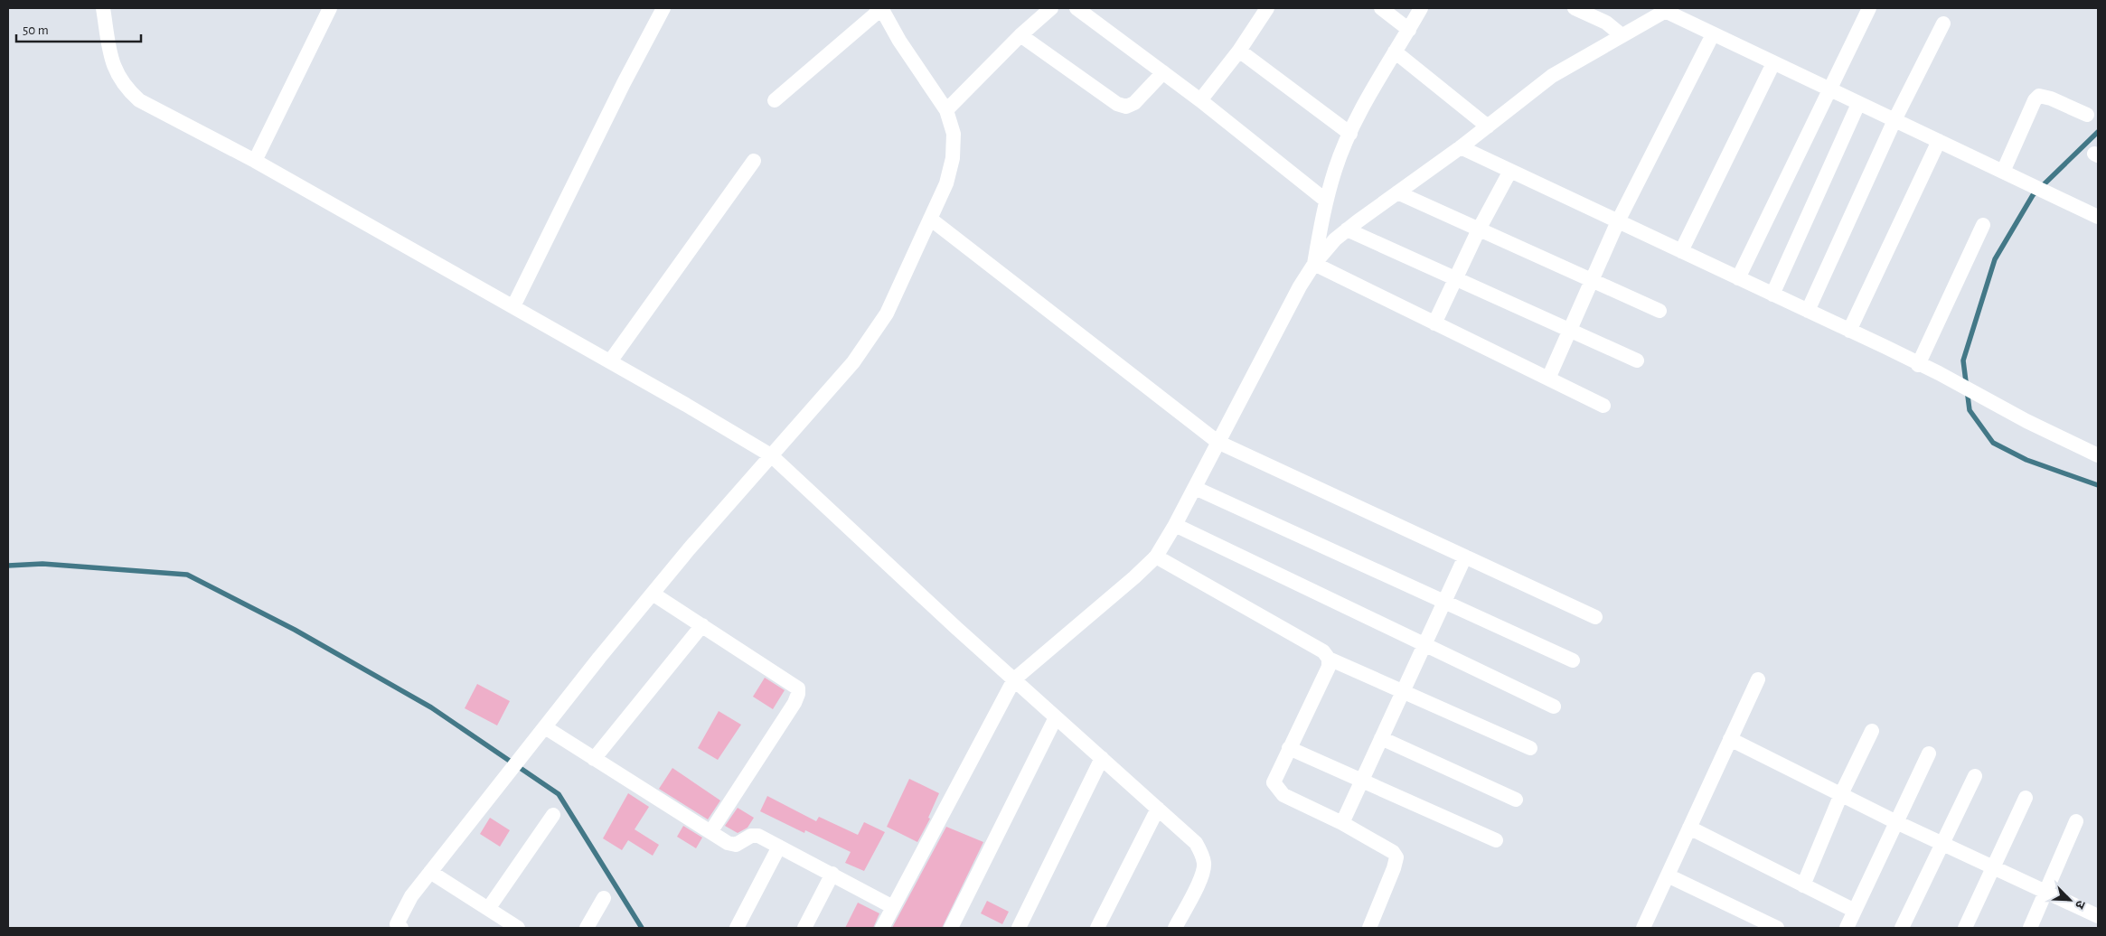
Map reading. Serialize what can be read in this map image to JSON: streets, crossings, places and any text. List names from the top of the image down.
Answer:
{
  "scale_bar": "50 m",
  "north": "bottom right"
}
